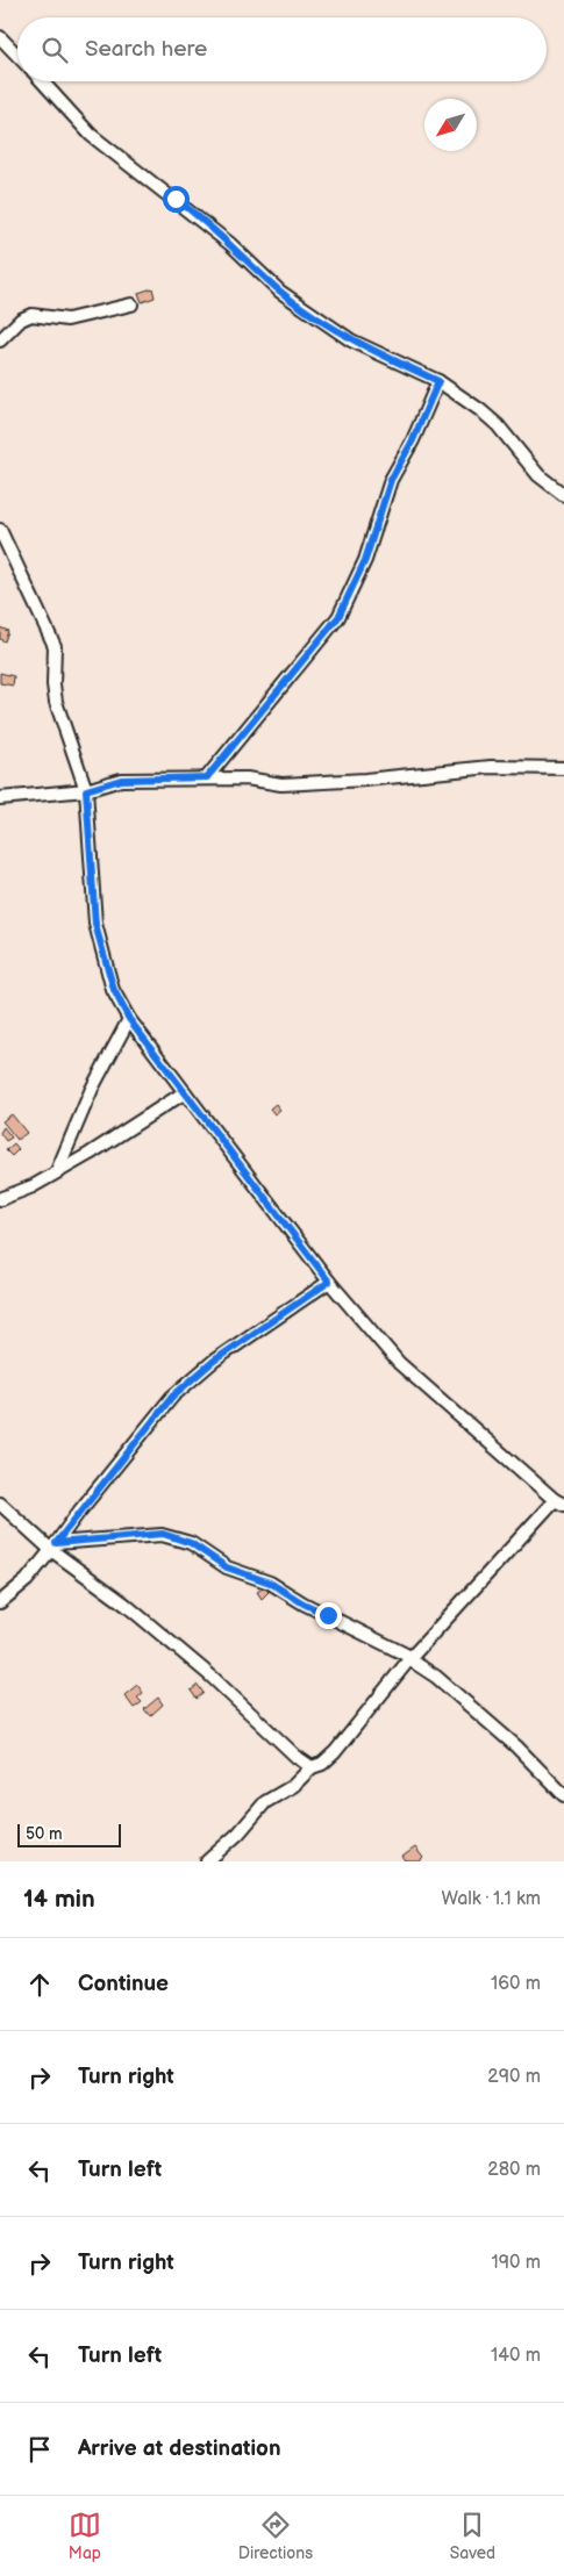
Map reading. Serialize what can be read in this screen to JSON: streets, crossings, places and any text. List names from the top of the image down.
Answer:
{
  "scale_bar": "50 m",
  "north": "bottom left",
  "page": {
    "search": "Search here",
    "scale": "50 m",
    "heading": ["14 min", "Walk · 1.1 km"],
    "list": [
      ["Continue", "160 m"],
      ["Turn right", "290 m"],
      ["Turn left", "280 m"],
      ["Turn right", "190 m"],
      ["Turn left", "140 m"],
      "Arrive at destination"
    ],
    "nav": ["Map", "Directions", "Saved"]
  }
}
